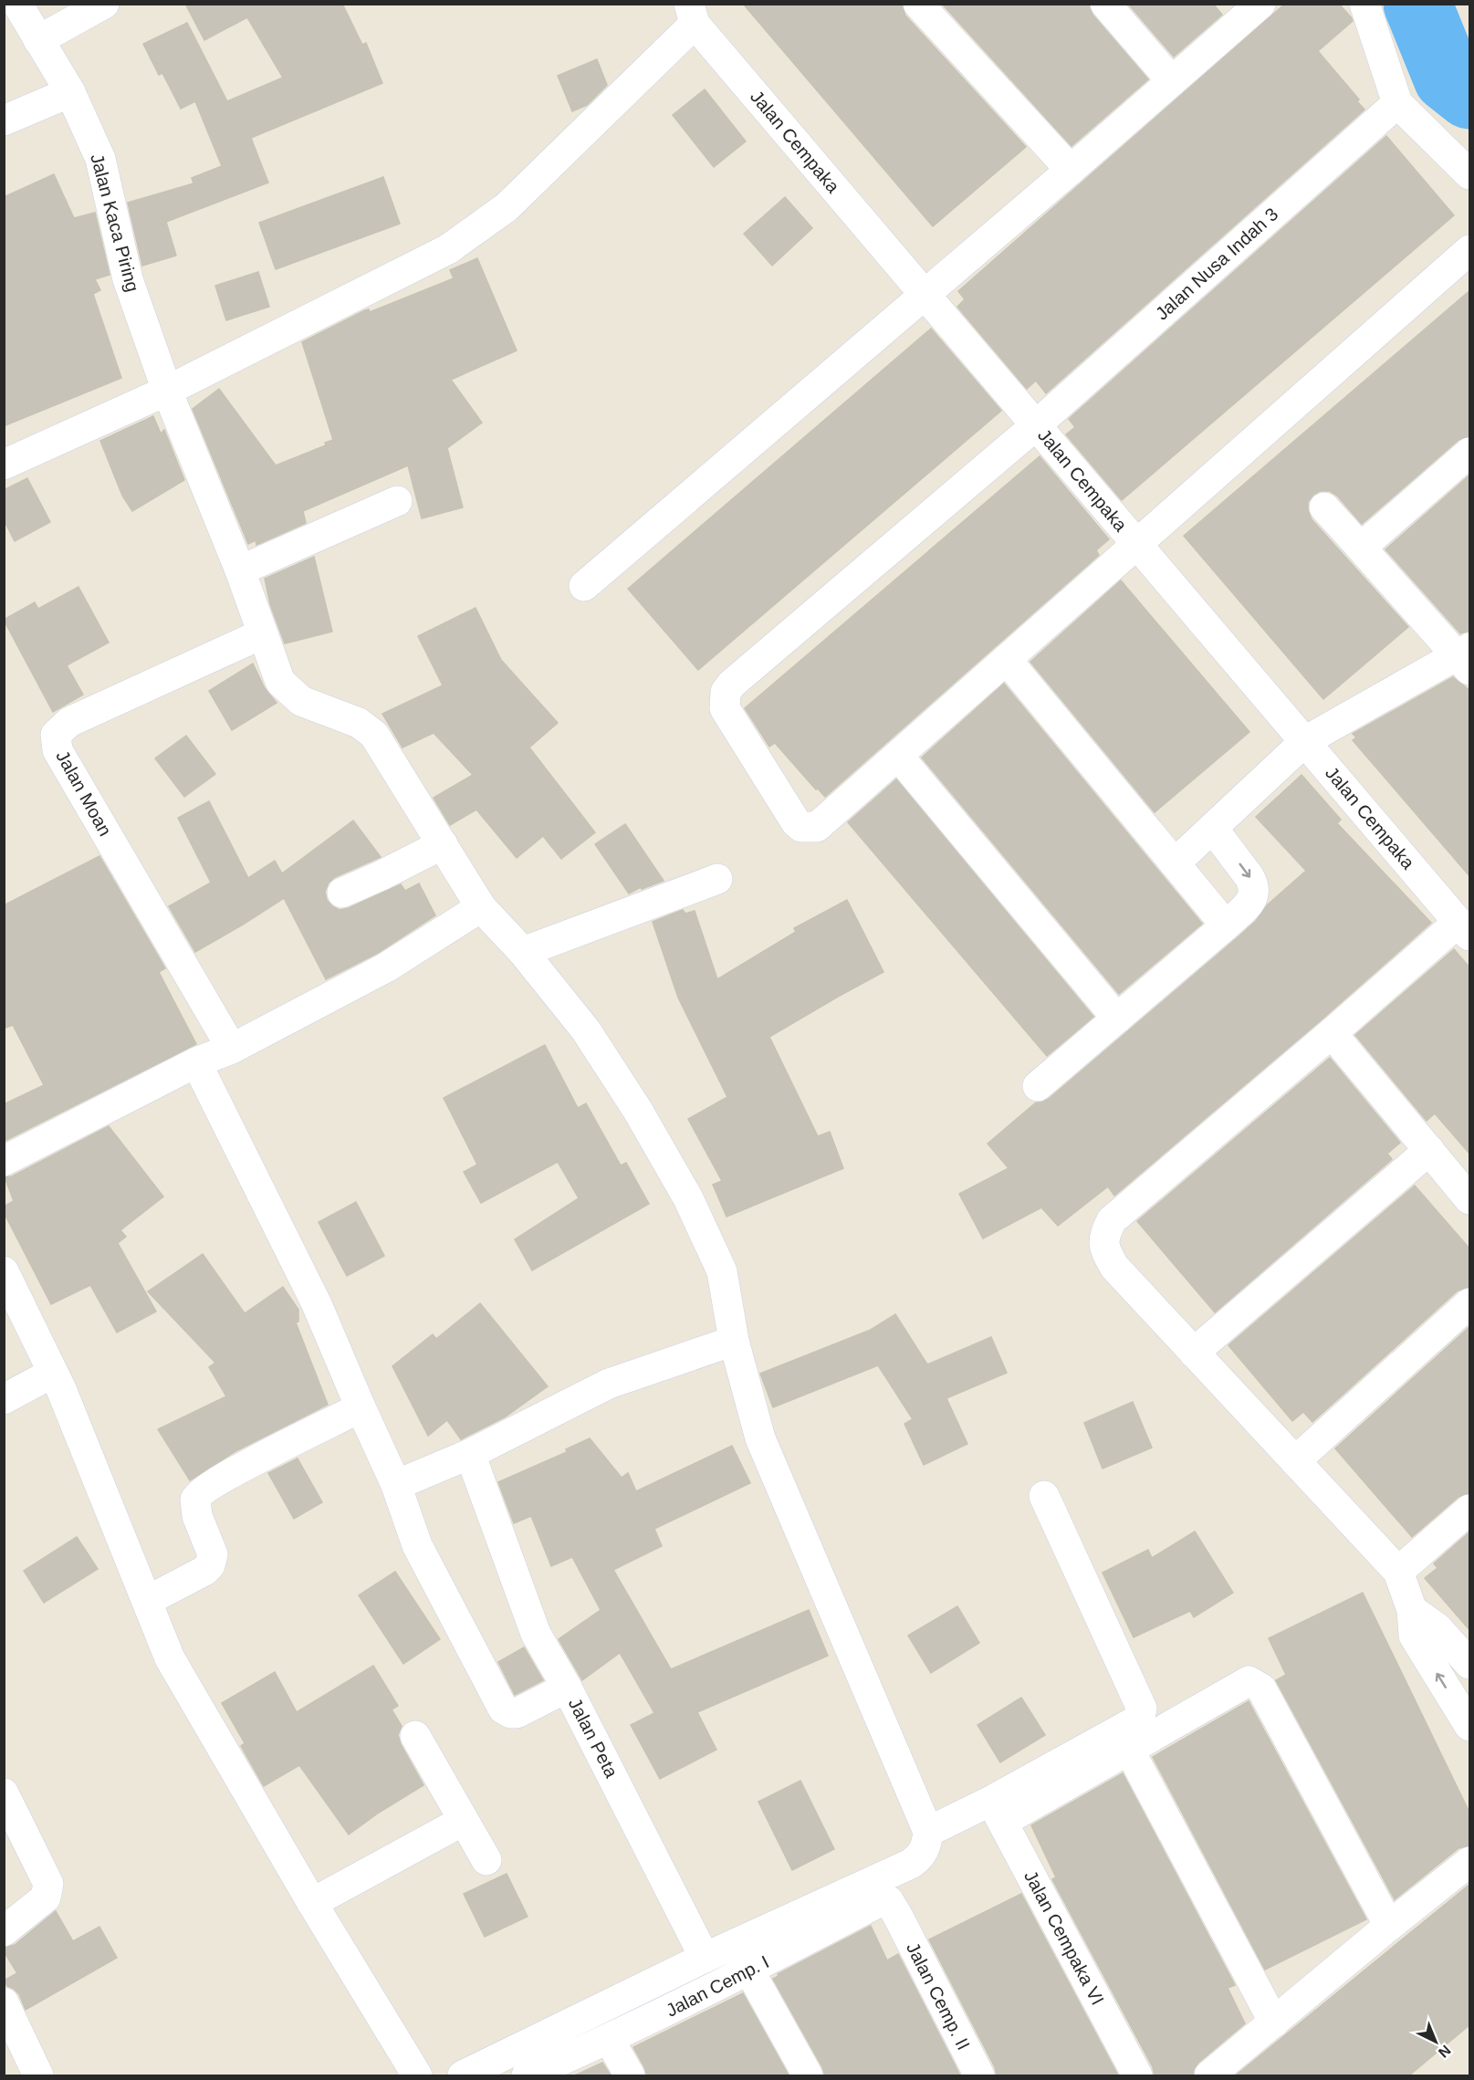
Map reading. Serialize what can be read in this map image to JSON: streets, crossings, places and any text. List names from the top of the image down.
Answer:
{
  "streets": {
    "street": [
      "Jalan Cempaka",
      "Jalan Kaca Piring",
      "Jalan Nusa Indah 3",
      "Jalan Moan",
      "Jalan Peta",
      "Jalan Cempaka VI",
      "Jalan Cemp. I",
      "Jalan Cemp. II"
    ]
  },
  "crossings": [
    ["Jalan Cempaka", "Jalan Nusa Indah 3"],
    ["Jalan Kaca Piring", "Jalan Moan"],
    ["Jalan Cemp. I", "Jalan Cemp. II"]
  ],
  "north": "bottom right"
}
